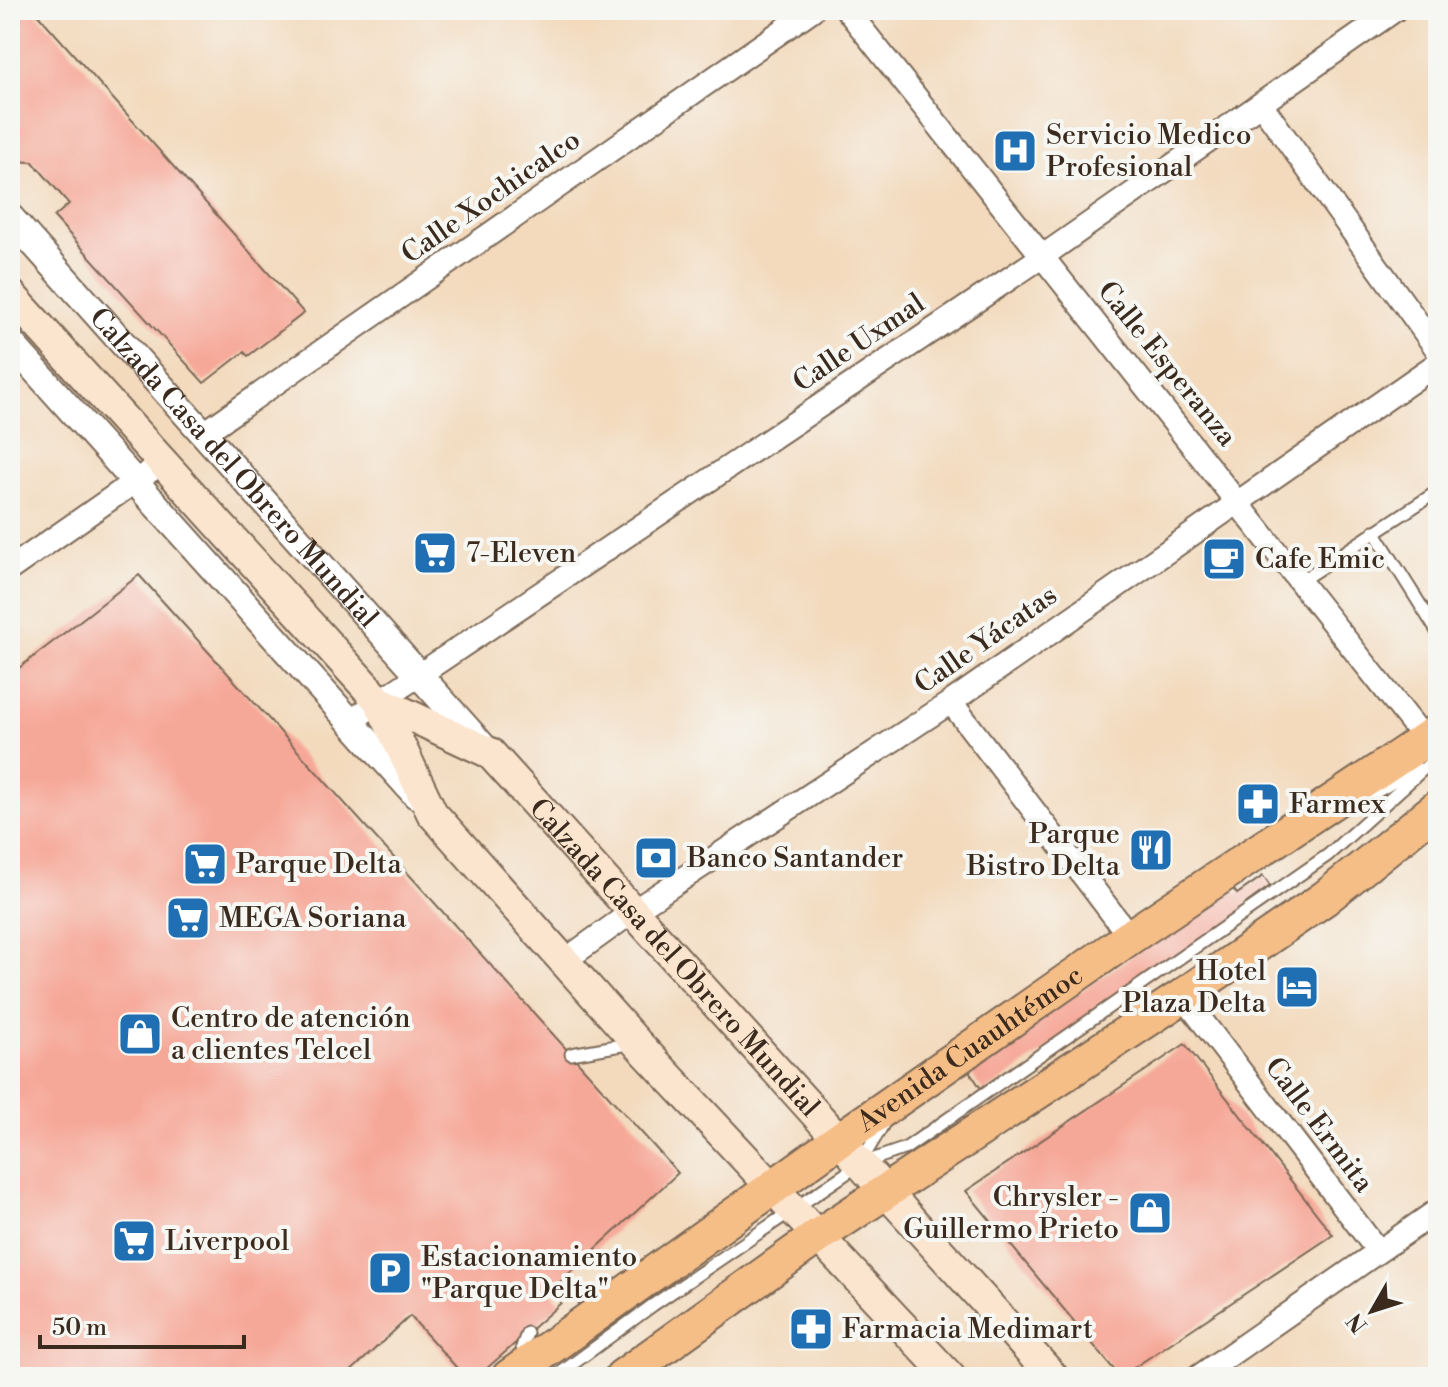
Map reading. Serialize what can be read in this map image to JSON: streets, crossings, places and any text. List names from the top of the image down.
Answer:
{
  "streets": {
    "main road": ["Calzada Casa del Obrero Mundial", "Avenida Cuauhtémoc"],
    "street": [
      "Calle Xochicalco",
      "Calle Uxmal",
      "Calle Esperanza",
      "Calle Yácatas",
      "Calle Ermita"
    ]
  },
  "crossings": [
    ["Calle Xochicalco", "Calzada Casa del Obrero Mundial"],
    ["Calle Uxmal", "Calle Esperanza"],
    ["Calle Uxmal", "Calzada Casa del Obrero Mundial"],
    ["Calle Esperanza", "Calle Yácatas"],
    ["Calle Esperanza", "Avenida Cuauhtémoc"],
    ["Calzada Casa del Obrero Mundial", "Calle Yácatas"],
    ["Calzada Casa del Obrero Mundial", "Avenida Cuauhtémoc"]
  ],
  "places": {
    "hospital": ["Servicio Medico Profesional"],
    "supermarket": [
      "7-Eleven",
      "Parque Delta",
      "MEGA Soriana",
      "Liverpool"
    ],
    "cafe": ["Cafe Emic"],
    "pharmacy": ["Farmex", "Farmacia Medimart"],
    "restaurant": ["Parque Bistro Delta"],
    "bank": ["Banco Santander"],
    "hotel": ["Hotel Plaza Delta"],
    "shop": ["Centro de atención a clientes Telcel", "Chrysler - Guillermo Prieto"],
    "parking": ["Estacionamiento \"Parque Delta\""]
  },
  "scale_bar": "50 m",
  "north": "bottom left"
}
